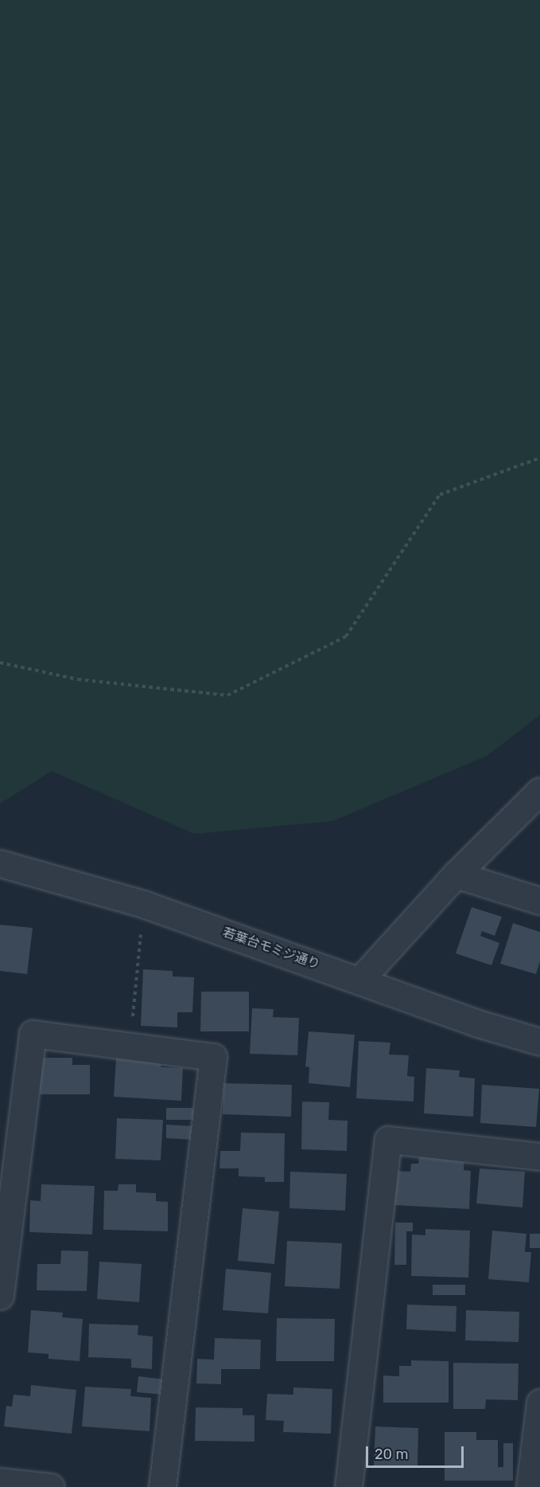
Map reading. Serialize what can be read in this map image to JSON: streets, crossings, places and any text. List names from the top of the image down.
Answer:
{
  "streets": {
    "street": ["若葉台モミジ通り"]
  },
  "scale_bar": "20 m"
}
